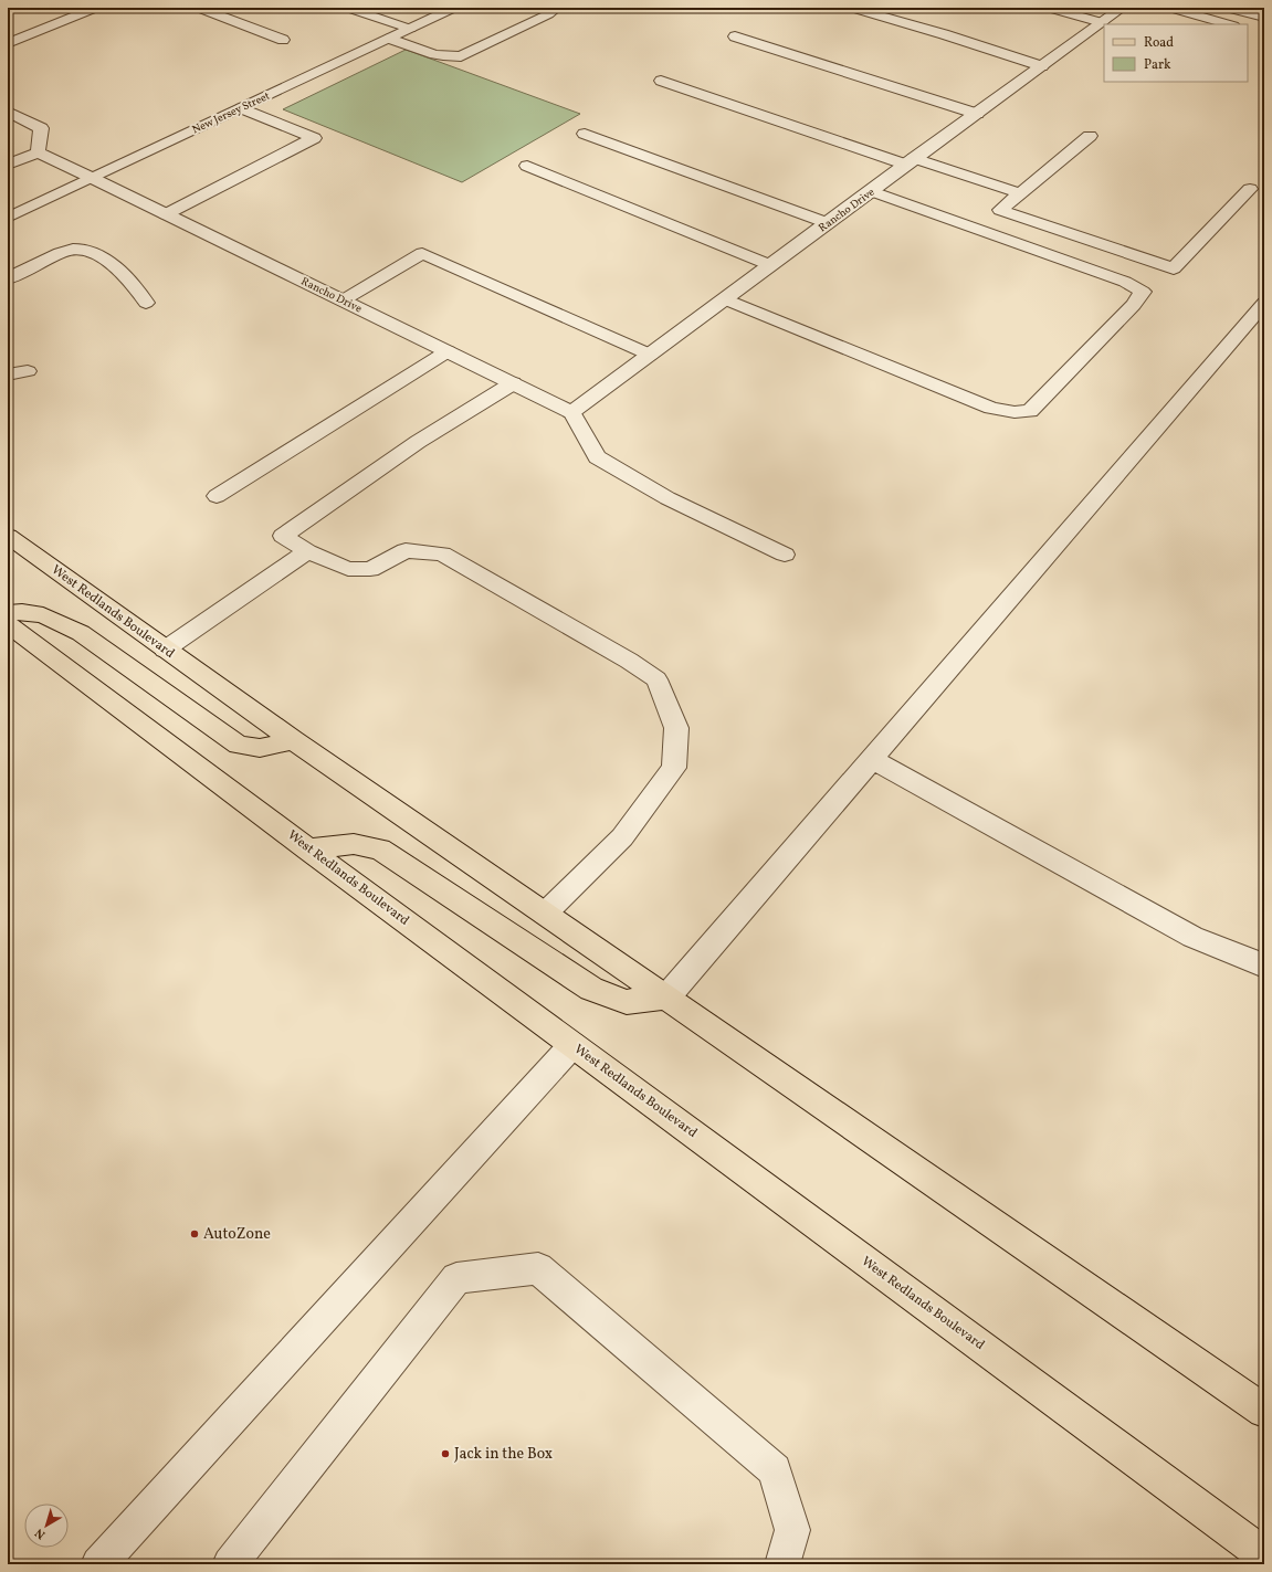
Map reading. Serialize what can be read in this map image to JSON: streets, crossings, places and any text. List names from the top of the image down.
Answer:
{
  "streets": {
    "main road": ["West Redlands Boulevard"],
    "street": ["New Jersey Street", "Rancho Drive"]
  },
  "crossings": [
    ["New Jersey Street", "Rancho Drive"]
  ],
  "places": ["AutoZone", "Jack in the Box"],
  "legend": ["Road", "Park"],
  "north": "bottom left"
}
